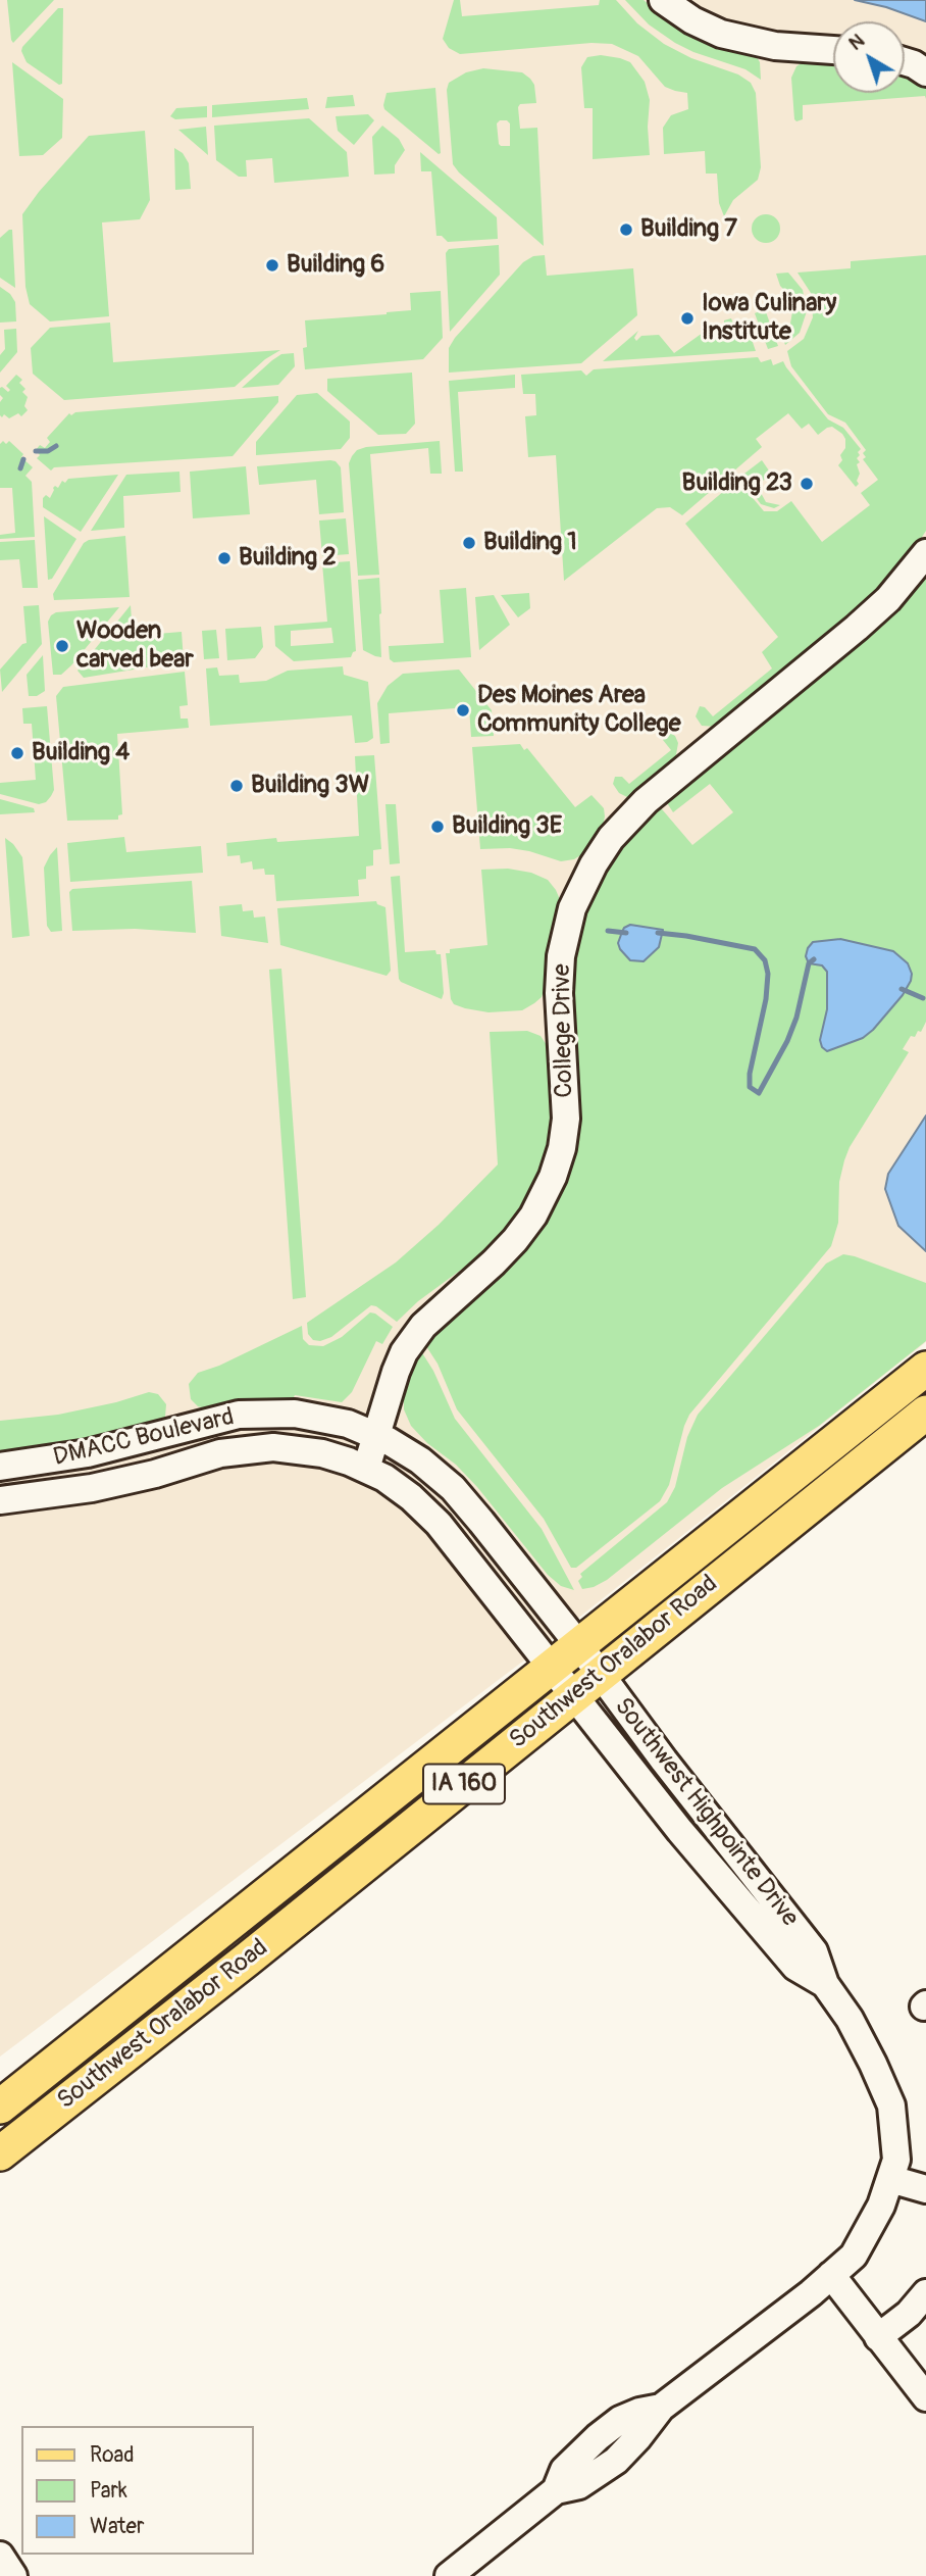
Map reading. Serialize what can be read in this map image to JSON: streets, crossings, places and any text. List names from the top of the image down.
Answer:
{
  "streets": {
    "main road": ["Southwest Oralabor Road", "IA 160"],
    "street": ["College Drive", "DMACC Boulevard", "Southwest Highpointe Drive"]
  },
  "crossings": [
    ["College Drive", "DMACC Boulevard"],
    ["DMACC Boulevard", "Southwest Oralabor Road"],
    ["DMACC Boulevard", "Southwest Highpointe Drive"],
    ["Southwest Oralabor Road", "Southwest Highpointe Drive"]
  ],
  "places": [
    "Building 7",
    "Building 6",
    "Iowa Culinary Institute",
    "Building 23",
    "Building 1",
    "Building 2",
    "Wooden carved bear",
    "Des Moines Area Community College",
    "Building 4",
    "Building 3W",
    "Building 3E"
  ],
  "legend": ["Road", "Park", "Water"],
  "north": "top left"
}
